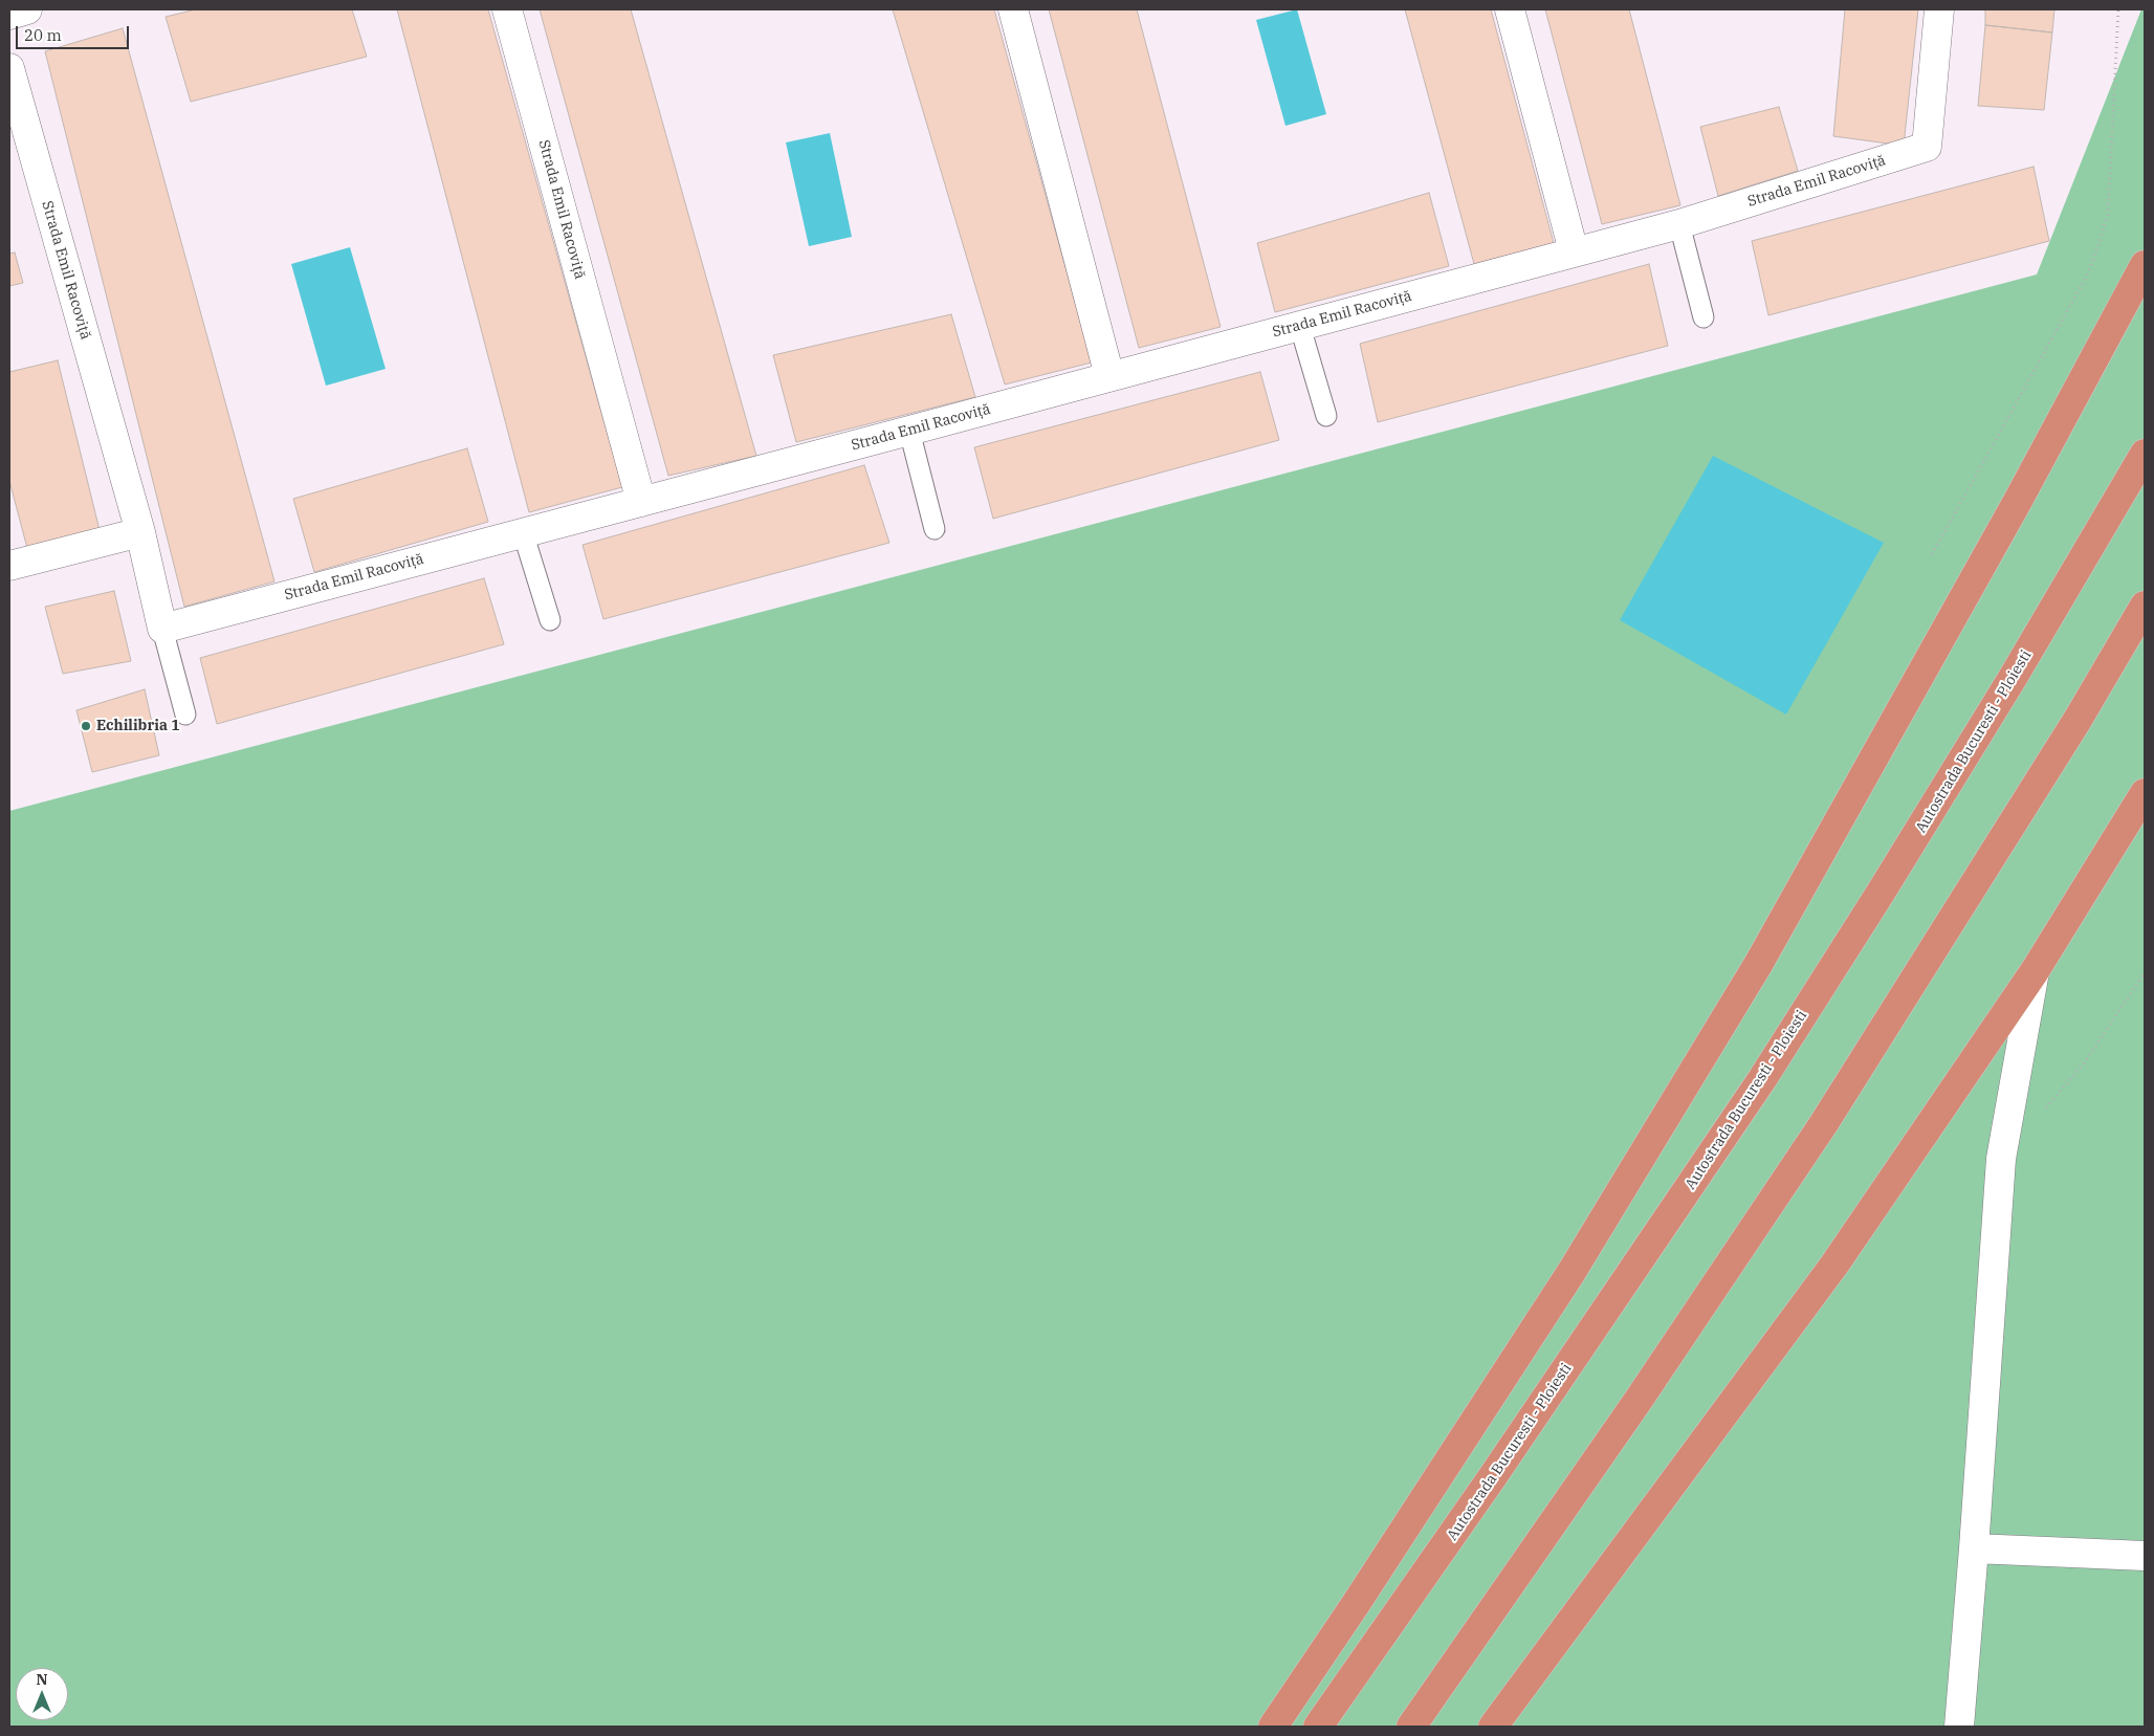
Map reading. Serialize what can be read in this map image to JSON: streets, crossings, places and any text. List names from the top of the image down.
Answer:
{
  "streets": {
    "highway": ["Autostrada Bucuresti - Ploiesti"],
    "street": ["Strada Emil Racoviță"]
  },
  "places": ["Echilibria 1"],
  "scale_bar": "20 m",
  "north": "top"
}
